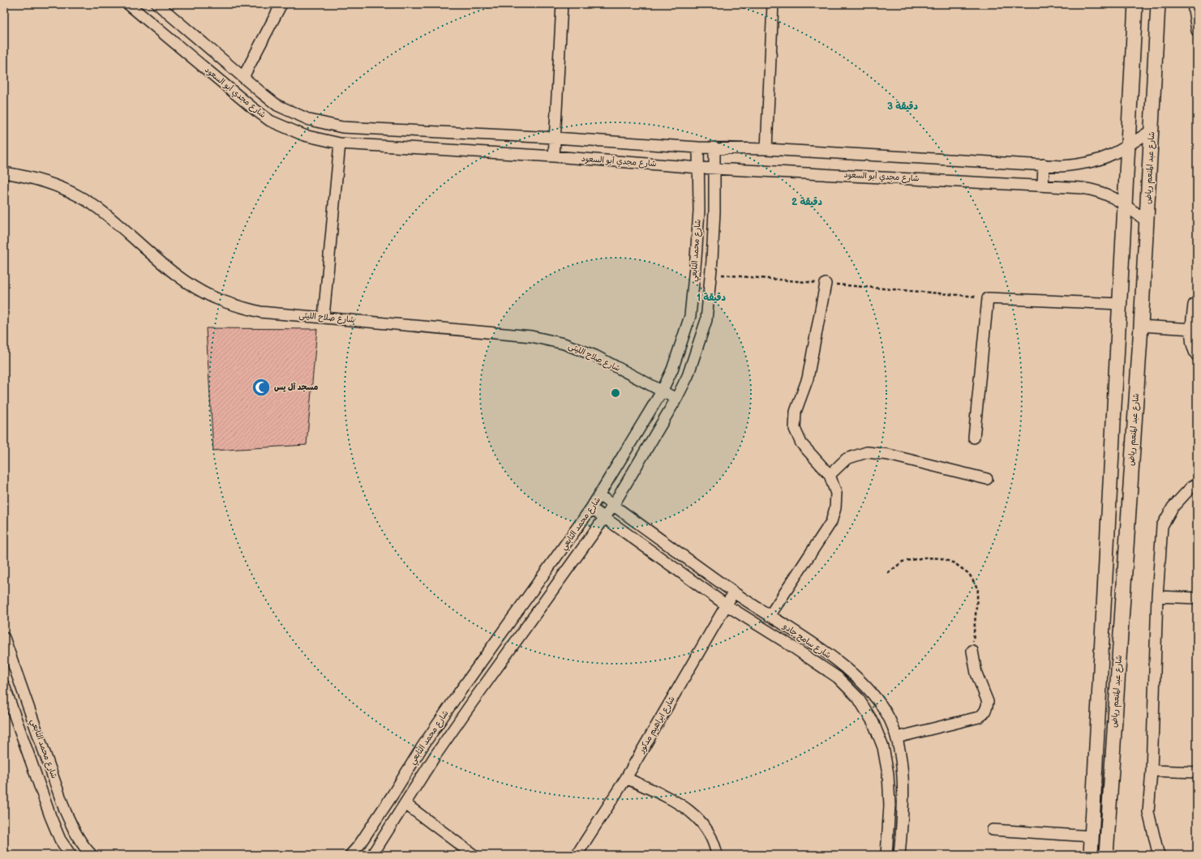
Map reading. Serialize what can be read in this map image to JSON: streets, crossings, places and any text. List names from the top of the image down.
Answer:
{
  "streets": {
    "street": [
      "شارع مجدي أبو السعود",
      "شارع عبد المنعم رياض",
      "شارع محمد التابعي",
      "شارع صلاح الليثى",
      "شارع سامح جادو",
      "شارع ابراهيم مدكور"
    ]
  },
  "crossings": [
    ["شارع مجدي أبو السعود", "شارع عبد المنعم رياض"],
    ["شارع مجدي أبو السعود", "شارع محمد التابعي"],
    ["شارع محمد التابعي", "شارع صلاح الليثى"],
    ["شارع محمد التابعي", "شارع سامح جادو"],
    ["شارع سامح جادو", "شارع ابراهيم مدكور"]
  ],
  "places": {
    "mosque": ["مسجد آل يس"]
  },
  "rings": ["3 دقيقة", "2 دقيقة", "1 دقيقة"]
}
